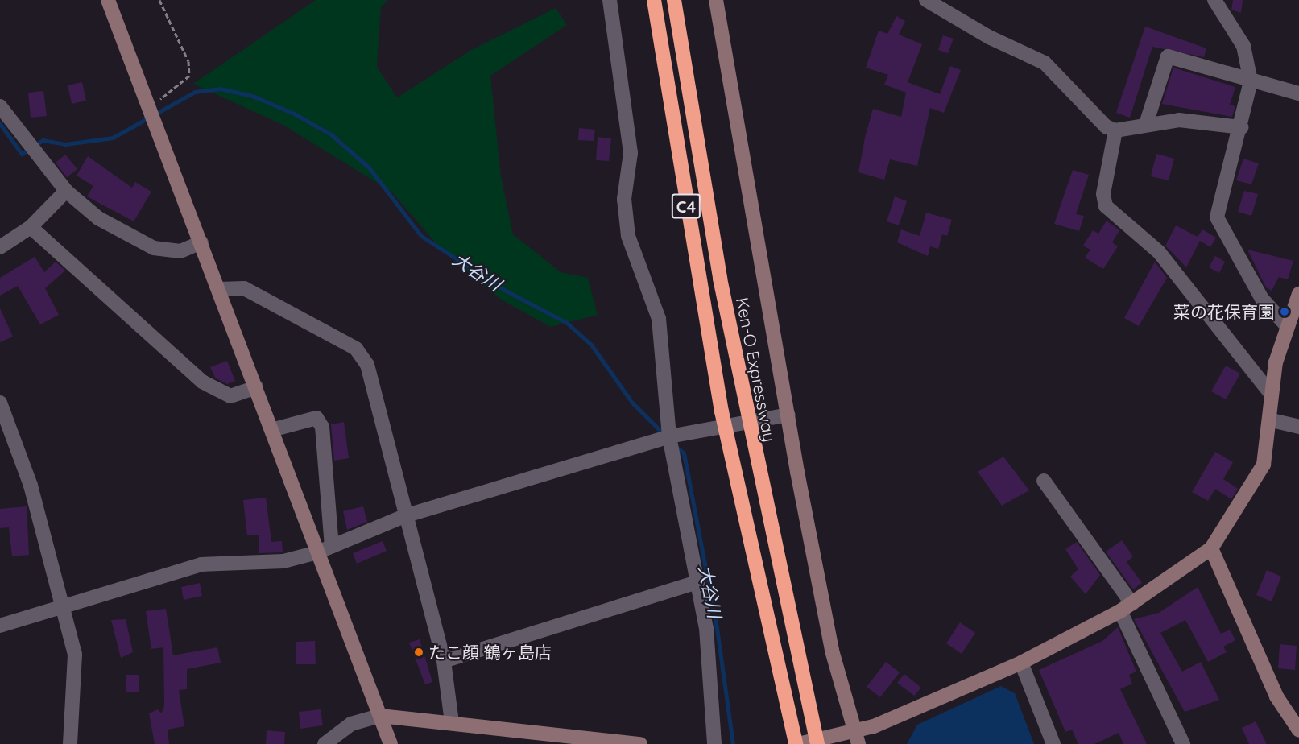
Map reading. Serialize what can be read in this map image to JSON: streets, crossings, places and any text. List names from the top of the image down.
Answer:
{
  "streets": {
    "highway": ["C4", "Ken-O Expressway"]
  },
  "water": ["大谷川"],
  "places": ["菜の花保育園", "たこ顔 鶴ヶ島店"]
}
